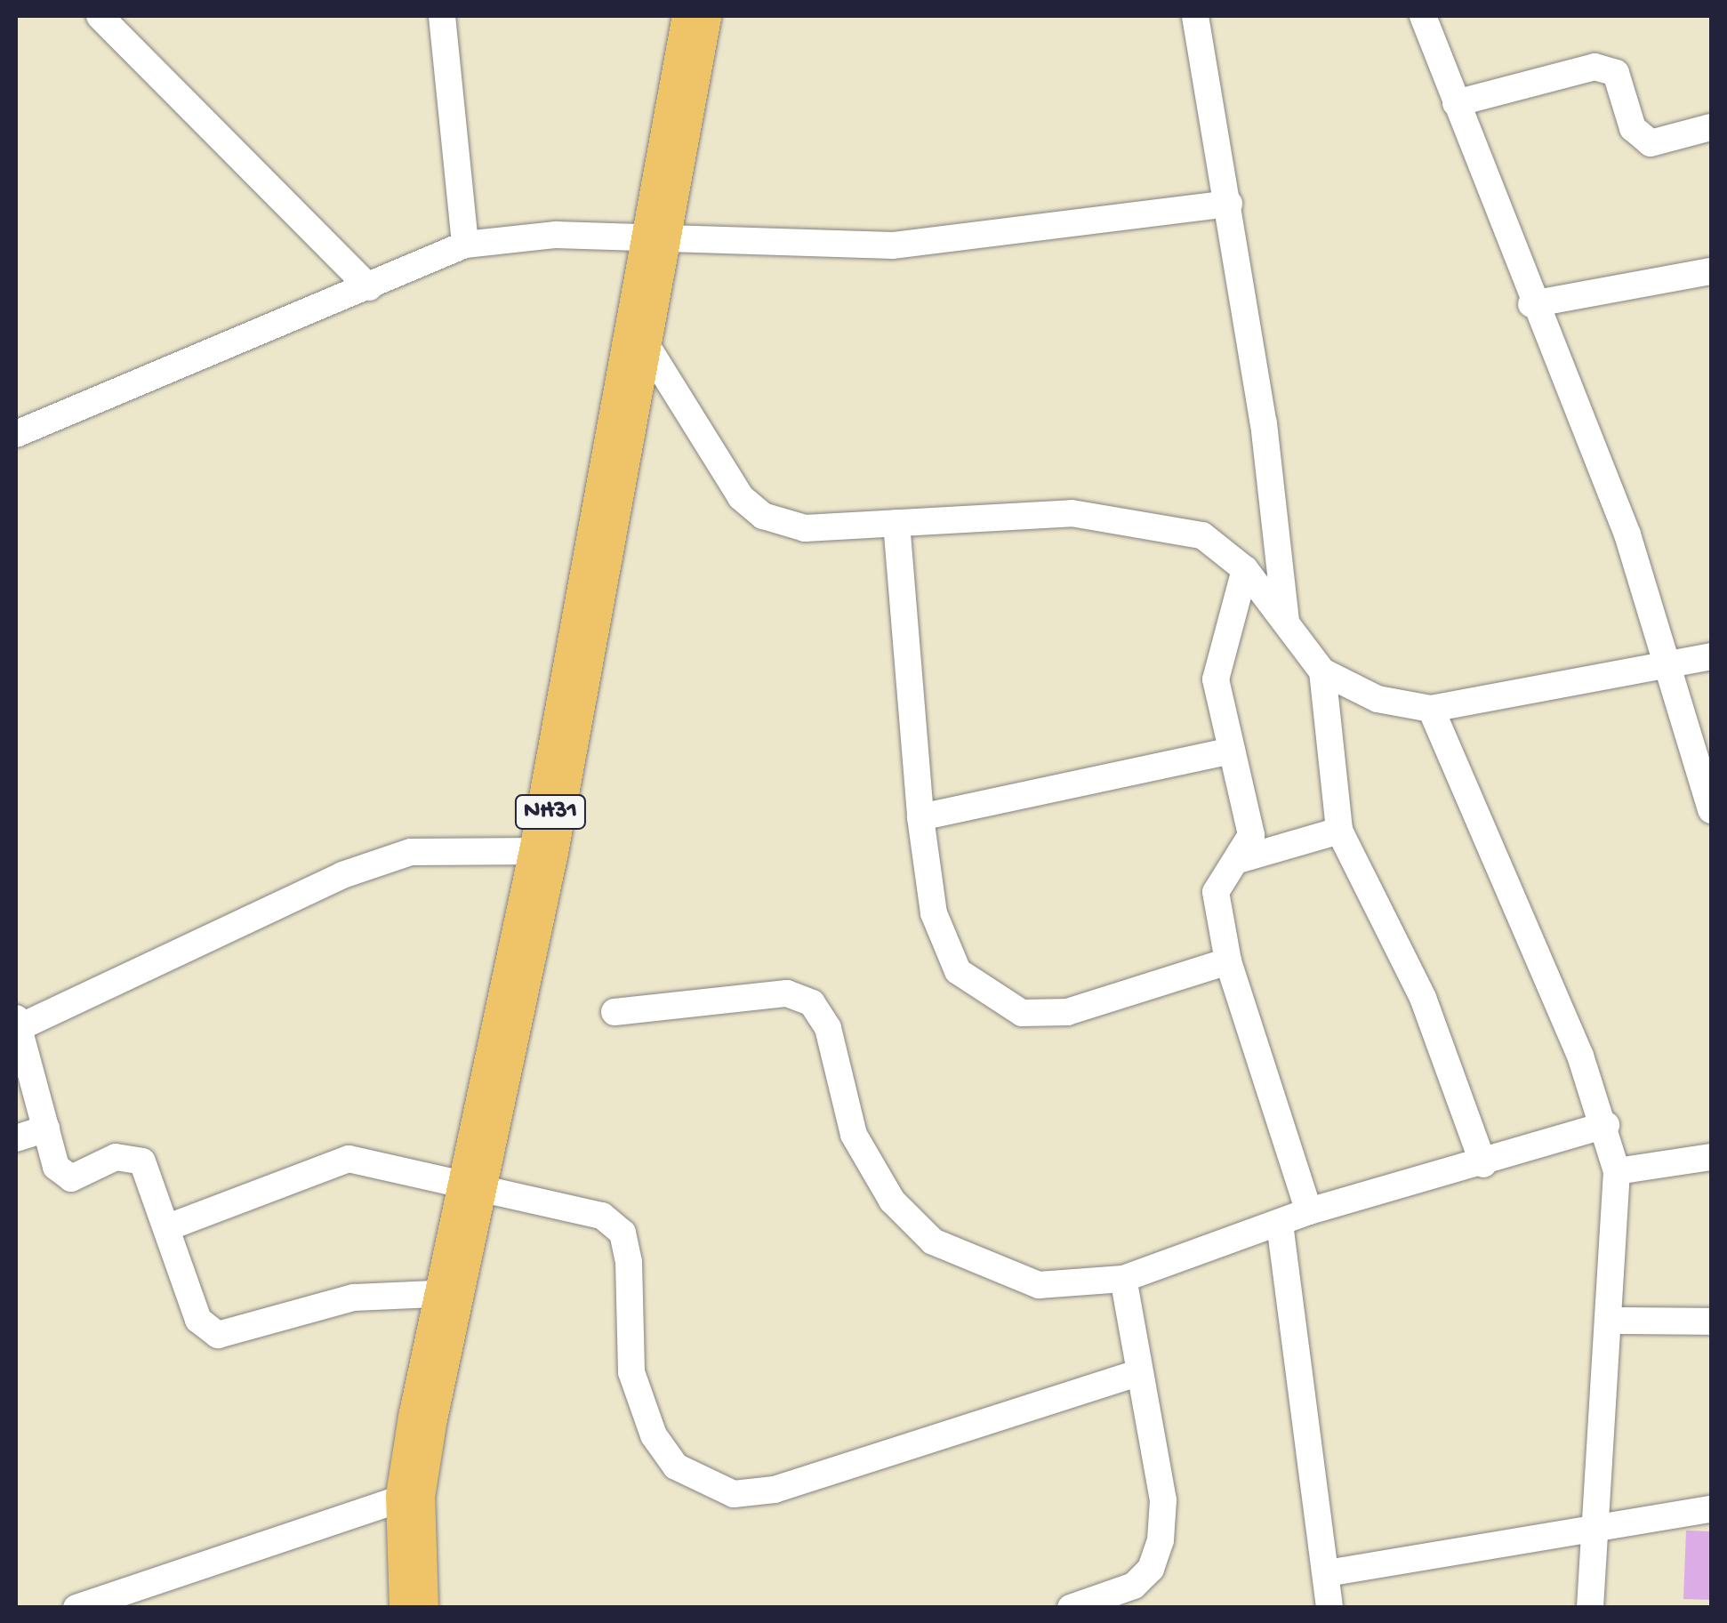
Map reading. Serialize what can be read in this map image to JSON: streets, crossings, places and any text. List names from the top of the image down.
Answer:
{
  "streets": {
    "highway": ["NH31"]
  }
}
